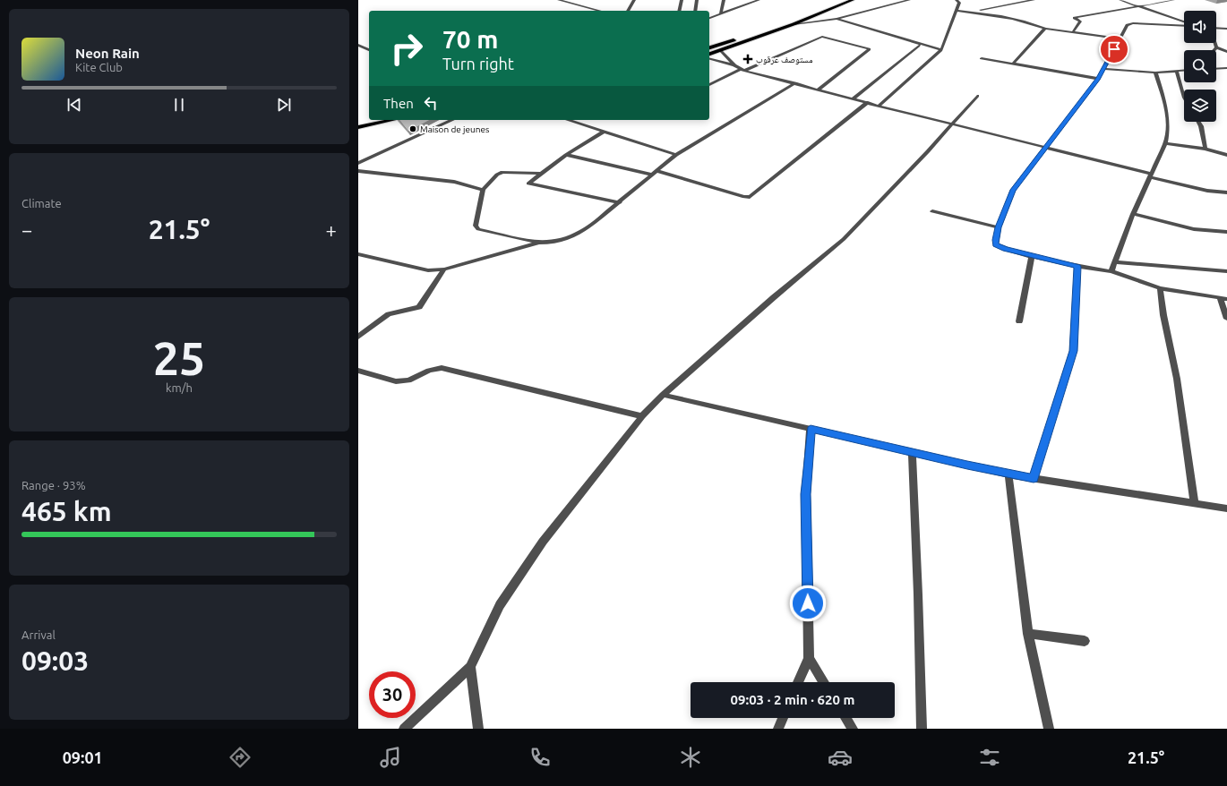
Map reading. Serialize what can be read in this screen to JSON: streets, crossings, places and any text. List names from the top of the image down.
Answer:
{
  "places": {
    "health": ["مستوصف عرقوب"],
    "other": ["Maison de jeunes"]
  },
  "page": {
    "turn": ["70 m", "Turn right"],
    "song": ["Neon Rain", "Kite Club"],
    "then": "Then",
    "tile": [
      "Climate",
      ["25", "km/h"],
      ["Range · 93%", "465 km"],
      ["Arrival", "09:03"]
    ],
    "heat": ["−", "21.5°", "+"],
    "limit": "30",
    "trip": "09:03 · 2 min · 620 m",
    "tabs": ["09:01", "21.5°"]
  }
}
